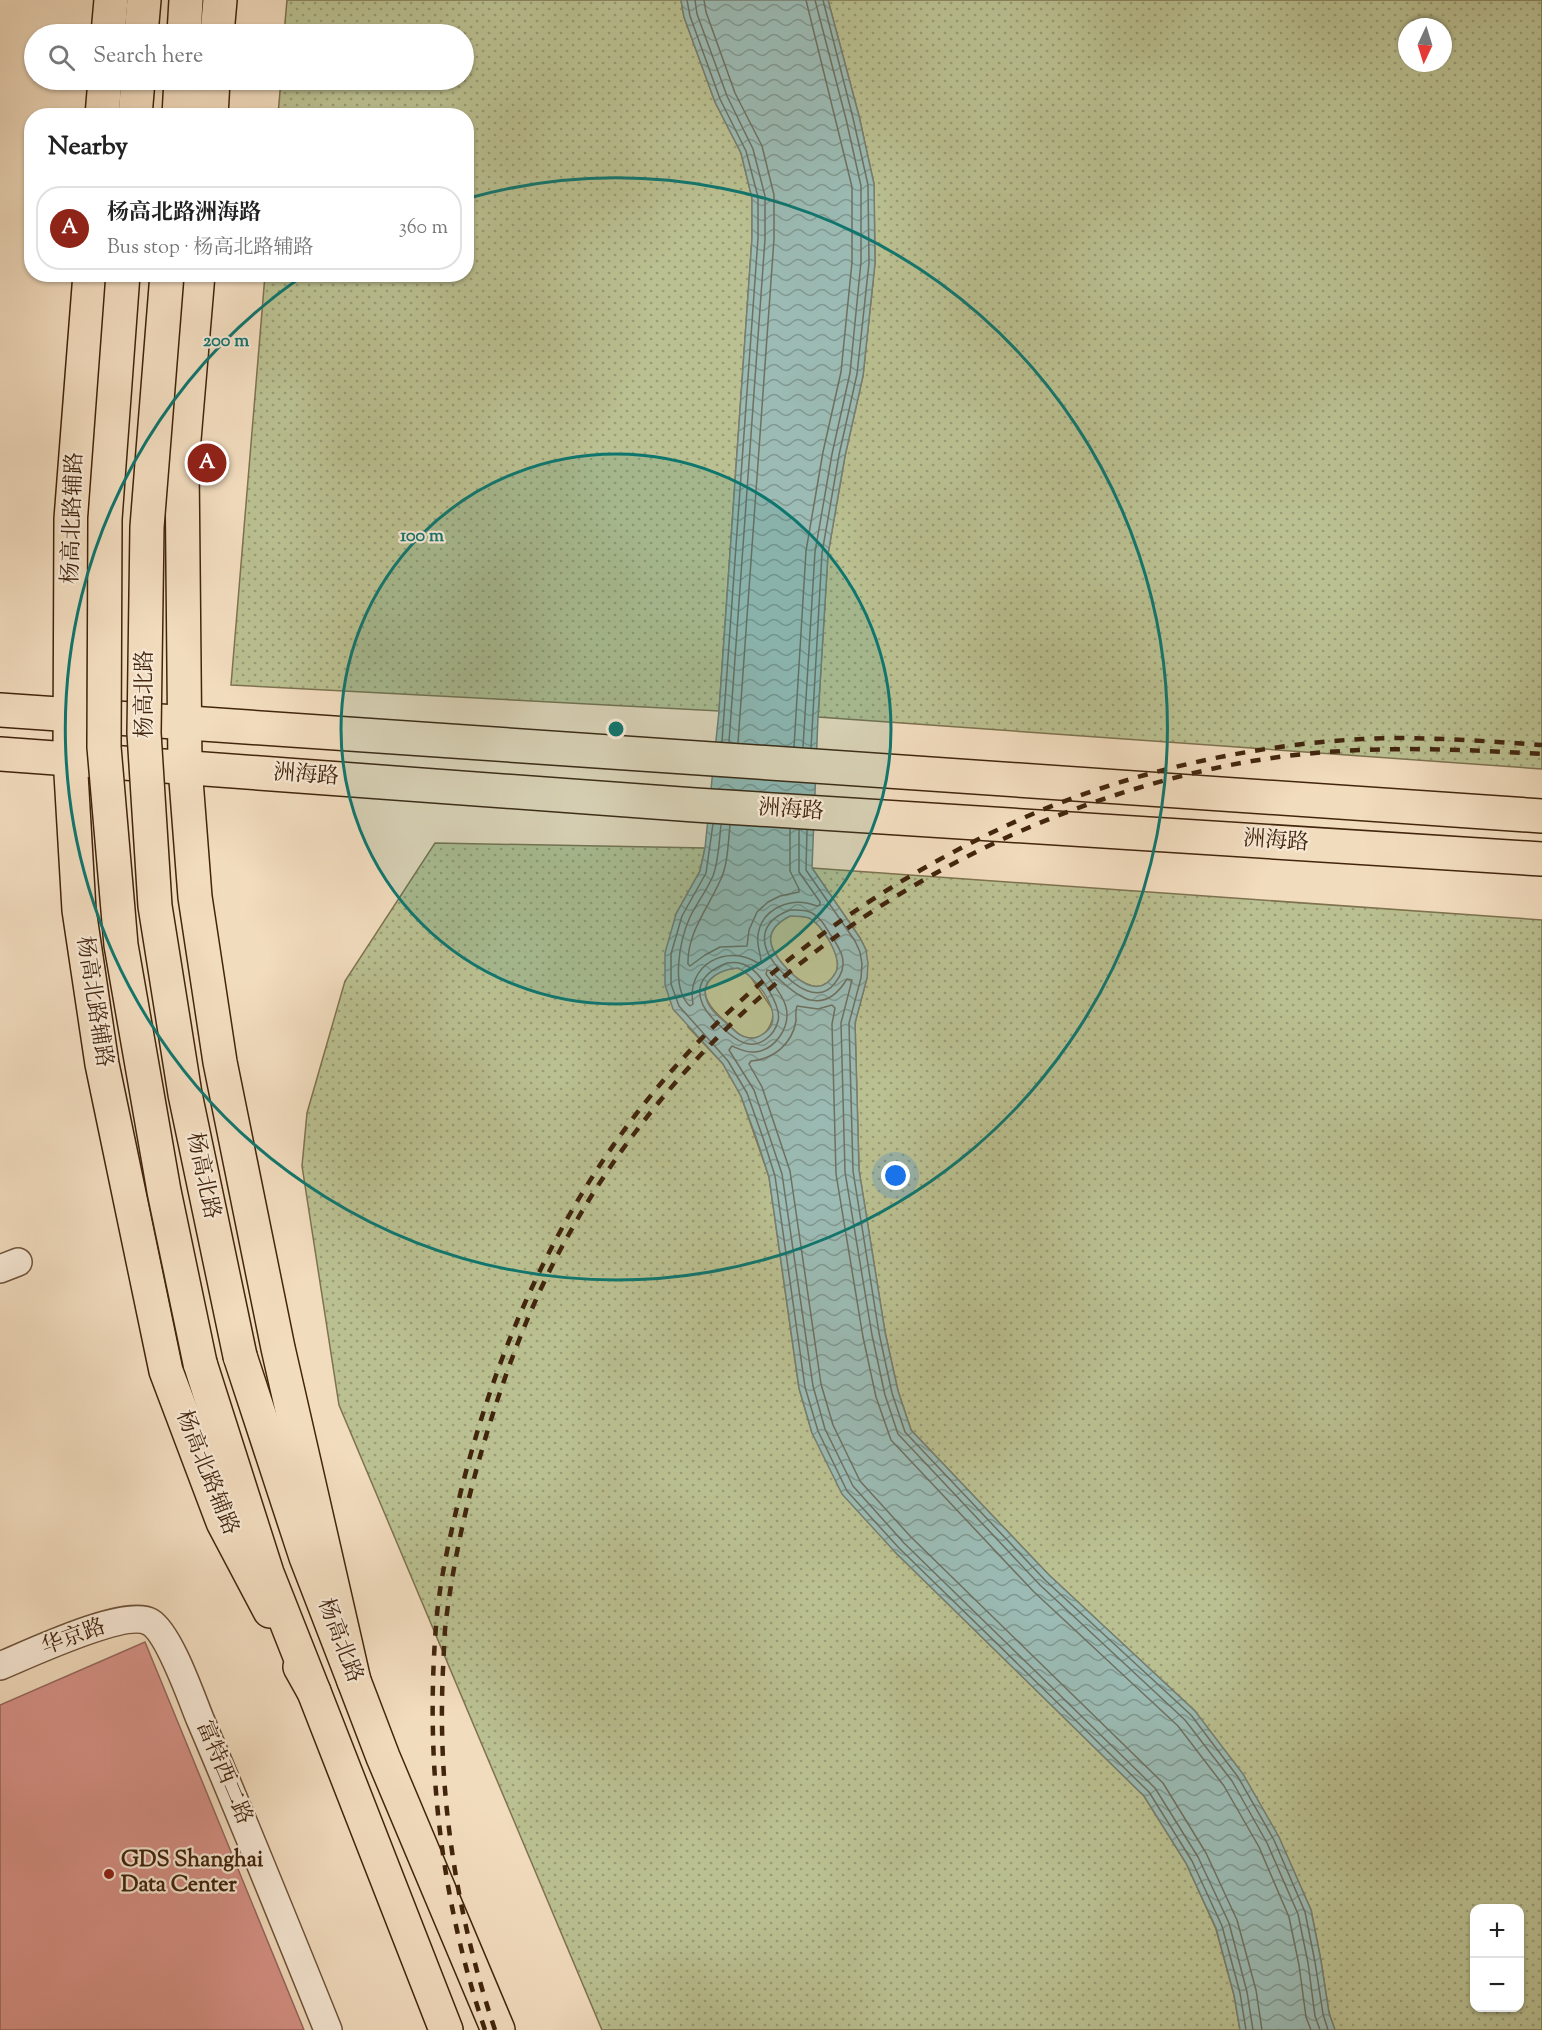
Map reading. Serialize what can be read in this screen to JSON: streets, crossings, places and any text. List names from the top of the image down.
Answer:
{
  "streets": {
    "main road": ["杨高北路辅路", "杨高北路", "洲海路"],
    "street": ["华京路", "富特西二路"]
  },
  "crossings": [
    ["杨高北路辅路", "杨高北路"],
    ["杨高北路辅路", "洲海路"],
    ["华京路", "富特西二路"]
  ],
  "places": ["GDS Shanghai Data Center"],
  "north": "bottom",
  "page": {
    "search": "Search here",
    "heading": "Nearby",
    "list": [
      {
        "mark": "A",
        "name": "杨高北路洲海路",
        "note": "Bus stop · 杨高北路辅路",
        "value": "360 m"
      }
    ],
    "pins": "A",
    "map_buttons": ["+", "−"]
  },
  "rings": ["200 m", "100 m"]
}
